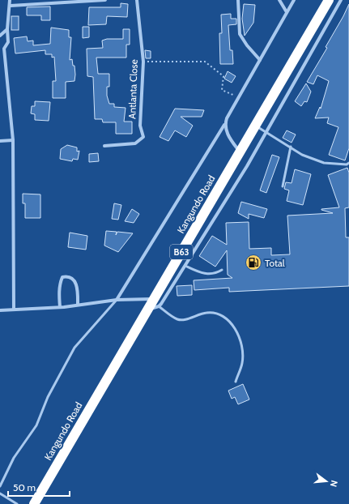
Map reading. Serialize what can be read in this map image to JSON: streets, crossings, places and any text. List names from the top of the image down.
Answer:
{
  "streets": {
    "highway": ["Kangundo Road", "B63"],
    "street": ["Antlanta Close"]
  },
  "places": {
    "fuel station": ["Total"]
  },
  "scale_bar": "50 m",
  "north": "right"
}
